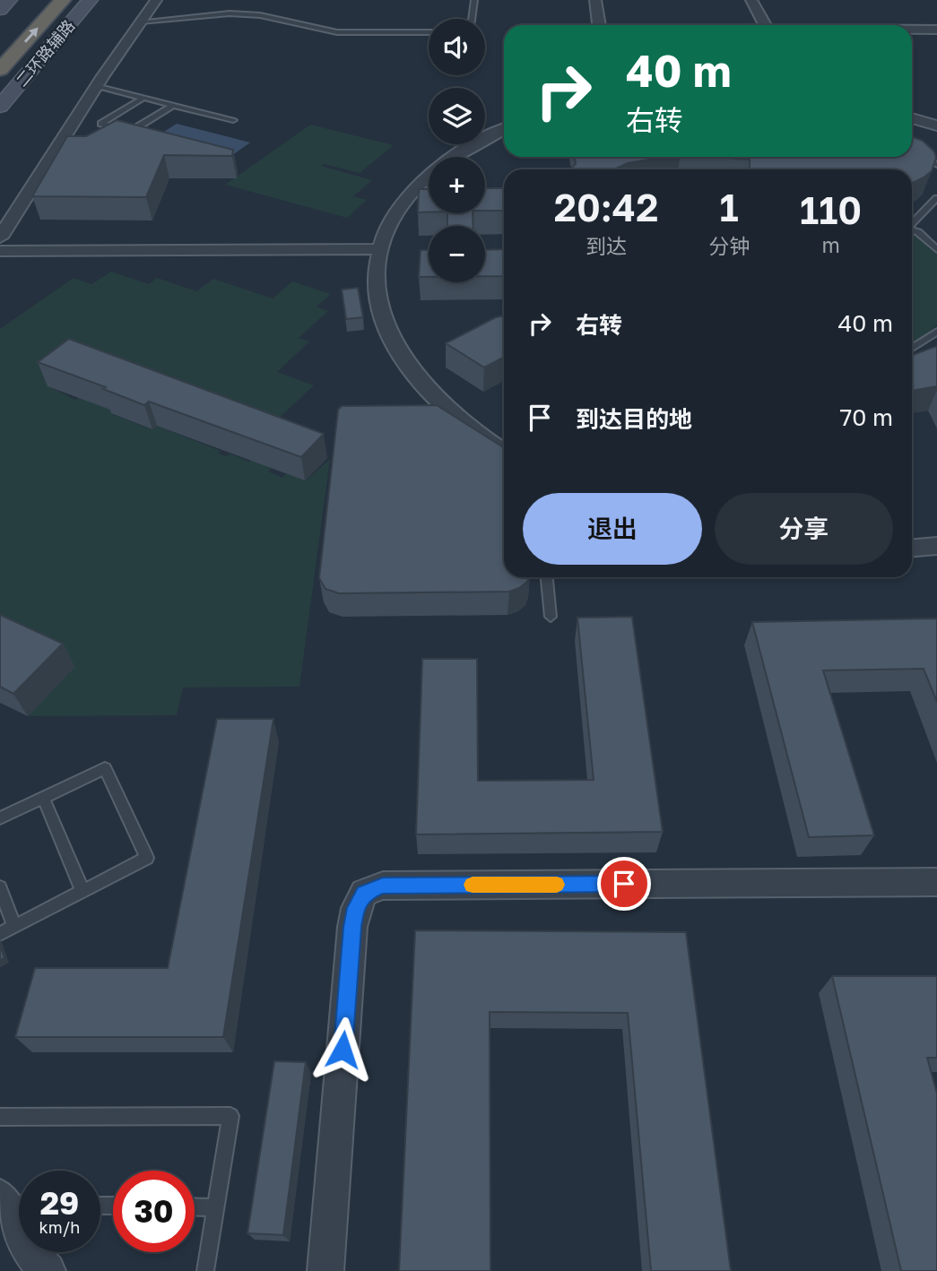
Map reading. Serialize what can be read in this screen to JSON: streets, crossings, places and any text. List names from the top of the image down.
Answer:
{
  "streets": {
    "main road": ["二环路辅路"]
  },
  "page": {
    "map_buttons": ["+", "−"],
    "turn": ["40 m", "右转"],
    "eta": [
      "20:42",
      "到达",
      "1",
      "分钟",
      "110",
      "m"
    ],
    "list": [
      {
        "name": "右转",
        "value": "40 m"
      },
      {
        "name": "到达目的地",
        "value": "70 m"
      }
    ],
    "buttons": ["退出", "分享"],
    "speed": "29 km/h",
    "limit": "30"
  }
}
